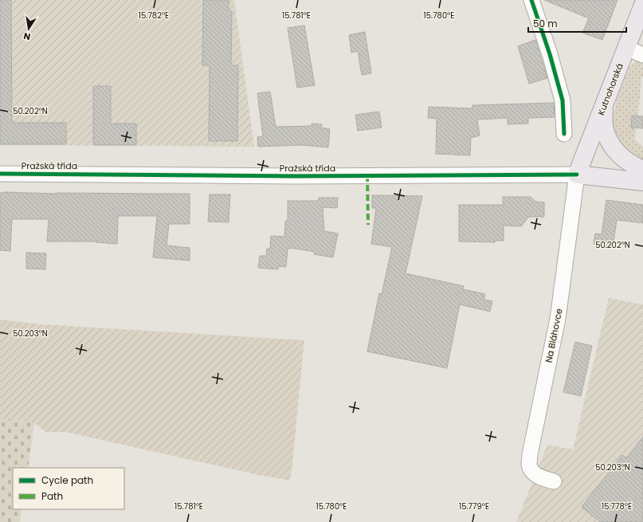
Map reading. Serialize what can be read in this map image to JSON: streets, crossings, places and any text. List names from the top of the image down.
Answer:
{
  "streets": {
    "main road": ["Kutnohorská"],
    "street": ["Pražská třída", "Na Bláhovce"]
  },
  "crossings": [
    ["Kutnohorská", "Pražská třída"],
    ["Kutnohorská", "Na Bláhovce"],
    ["Pražská třída", "Na Bláhovce"]
  ],
  "legend": ["Cycle path", "Path"],
  "scale_bar": "50 m",
  "north": "bottom",
  "coordinates": [
    "15.782°E",
    "15.781°E",
    "15.780°E",
    "50.202°N",
    "50.203°N",
    "15.779°E",
    "15.778°E"
  ]
}
